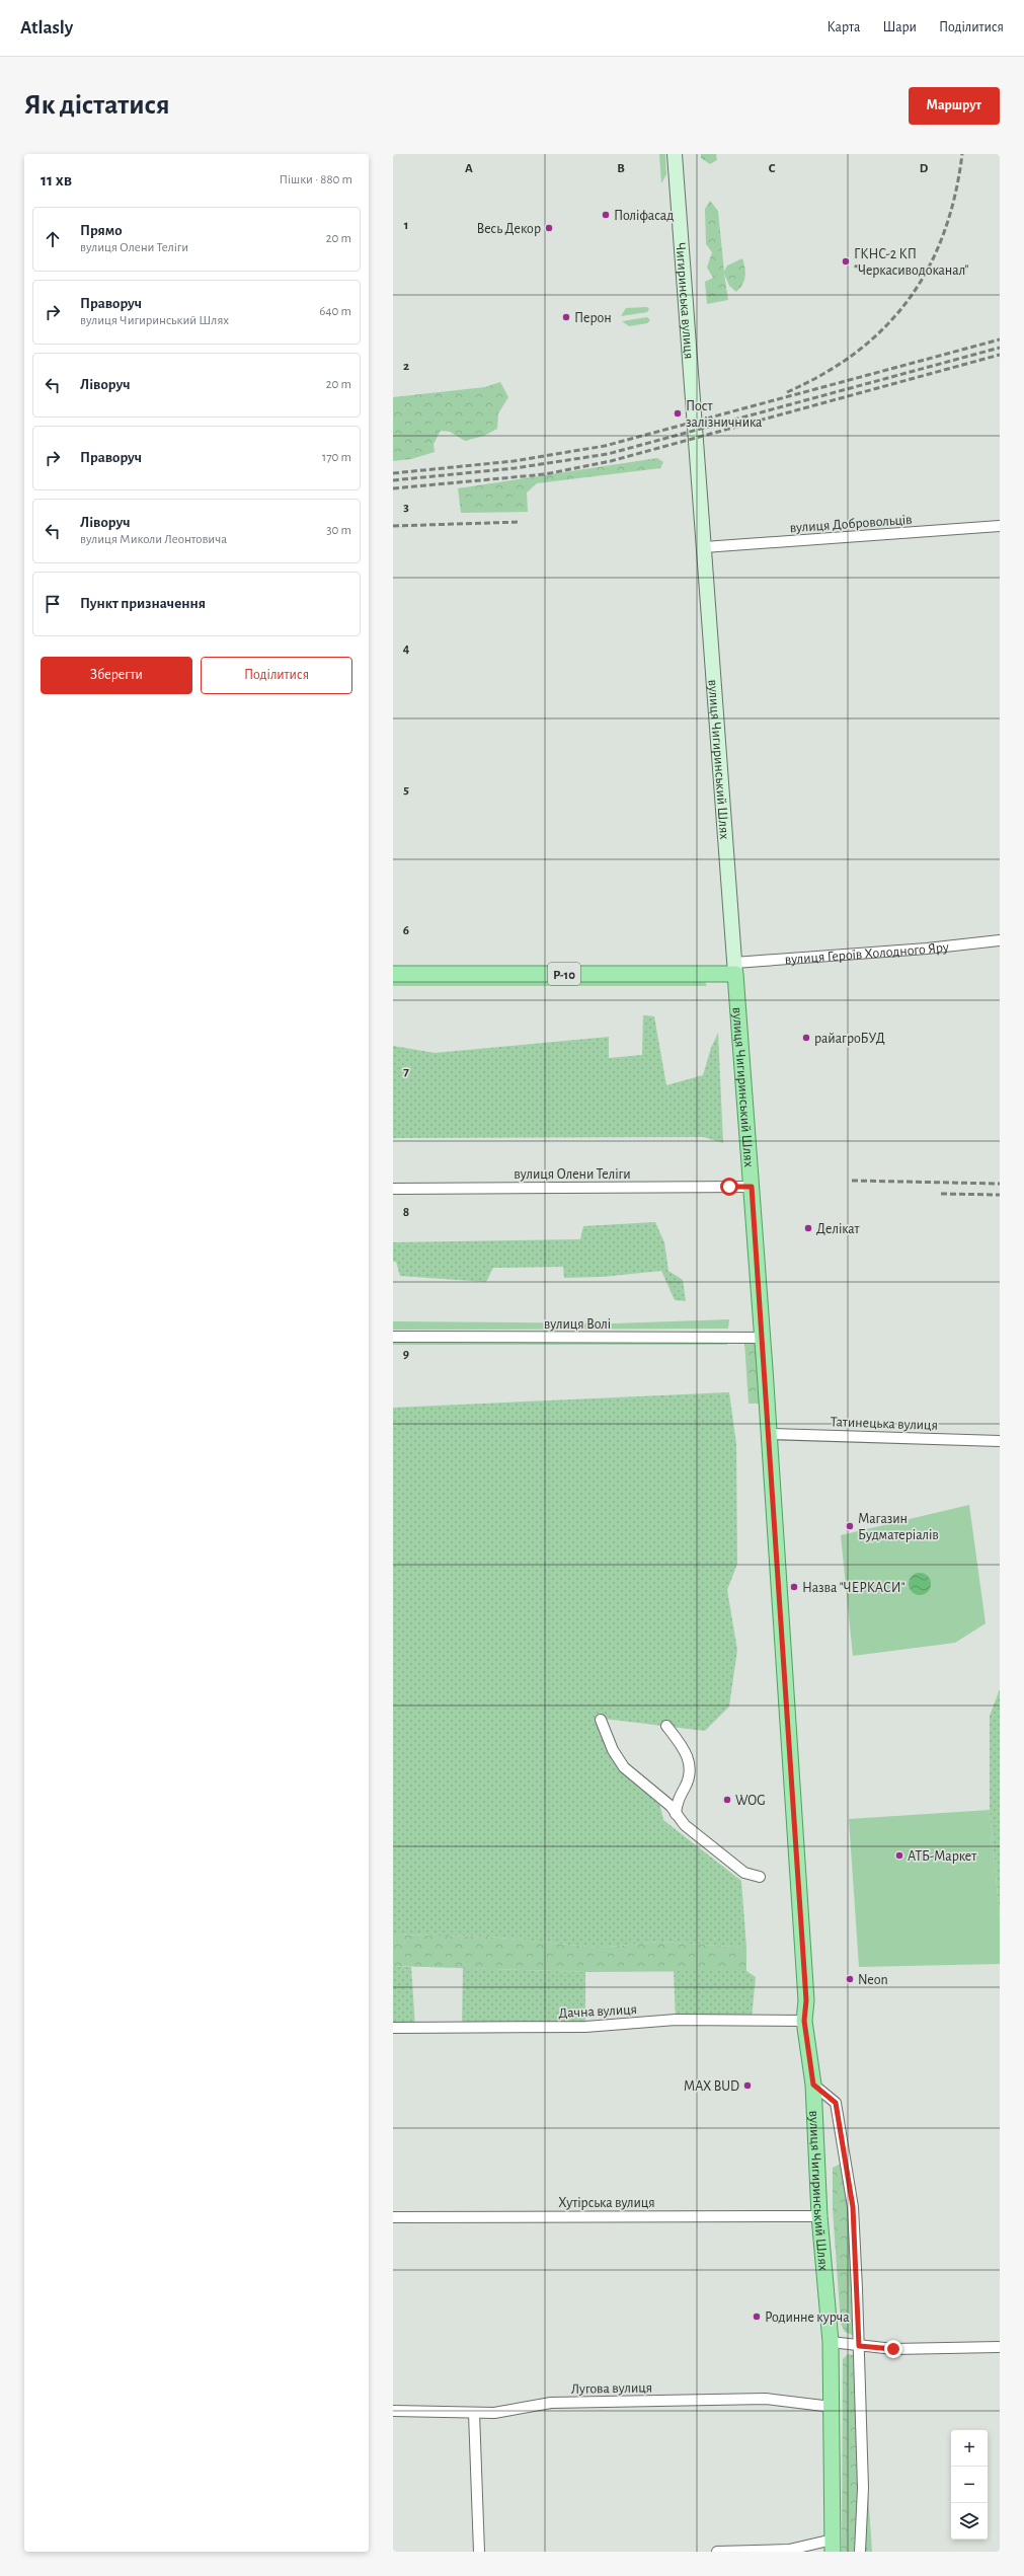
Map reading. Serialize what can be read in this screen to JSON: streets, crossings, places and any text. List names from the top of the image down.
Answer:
{
  "streets": {
    "main road": [
      "Чигиринська вулиця",
      "вулиця Чигиринський Шлях",
      "вулиця Героїв Холодного Яру",
      "Р-10"
    ],
    "street": [
      "вулиця Добровольців",
      "вулиця Олени Теліги",
      "вулиця Волі",
      "Татинецька вулиця",
      "Дачна вулиця",
      "Хутірська вулиця",
      "Лугова вулиця"
    ]
  },
  "crossings": [
    ["Чигиринська вулиця", "вулиця Чигиринський Шлях"],
    ["вулиця Добровольців", "вулиця Чигиринський Шлях"],
    ["вулиця Чигиринський Шлях", "вулиця Героїв Холодного Яру"],
    ["вулиця Чигиринський Шлях", "вулиця Олени Теліги"],
    ["вулиця Чигиринський Шлях", "вулиця Волі"],
    ["вулиця Чигиринський Шлях", "Татинецька вулиця"],
    ["вулиця Чигиринський Шлях", "Дачна вулиця"],
    ["вулиця Чигиринський Шлях", "Хутірська вулиця"],
    ["вулиця Чигиринський Шлях", "Лугова вулиця"]
  ],
  "places": [
    "Поліфасад",
    "Весь Декор",
    "ГКНС-2 КП \"Черкасиводоканал\"",
    "Перон",
    "Пост залізничника",
    "райагроБУД",
    "Делікат",
    "Магазин Будматеріалів",
    "Назва \"ЧЕРКАСИ\"",
    "WOG",
    "АТБ-Маркет",
    "Neon",
    "MAX BUD",
    "Родинне курча"
  ],
  "page": {
    "header": "Atlasly",
    "nav": ["Карта", "Шари", "Поділитися"],
    "buttons": [
      "Маршрут",
      ["Зберегти", "Поділитися"]
    ],
    "title": "Як дістатися",
    "heading": ["11 хв", "Пішки · 880 m"],
    "list": [
      ["Прямо", "вулиця Олени Теліги", "20 m"],
      ["Праворуч", "вулиця Чигиринський Шлях", "640 m"],
      ["Ліворуч", "20 m"],
      ["Праворуч", "170 m"],
      ["Ліворуч", "вулиця Миколи Леонтовича", "30 m"],
      "Пункт призначення"
    ],
    "map_buttons": ["+", "−"]
  },
  "grid": {
    "columns": [
      "A",
      "B",
      "C",
      "D"
    ],
    "rows": [
      "1",
      "2",
      "3",
      "4",
      "5",
      "6",
      "7",
      "8",
      "9"
    ]
  }
}
